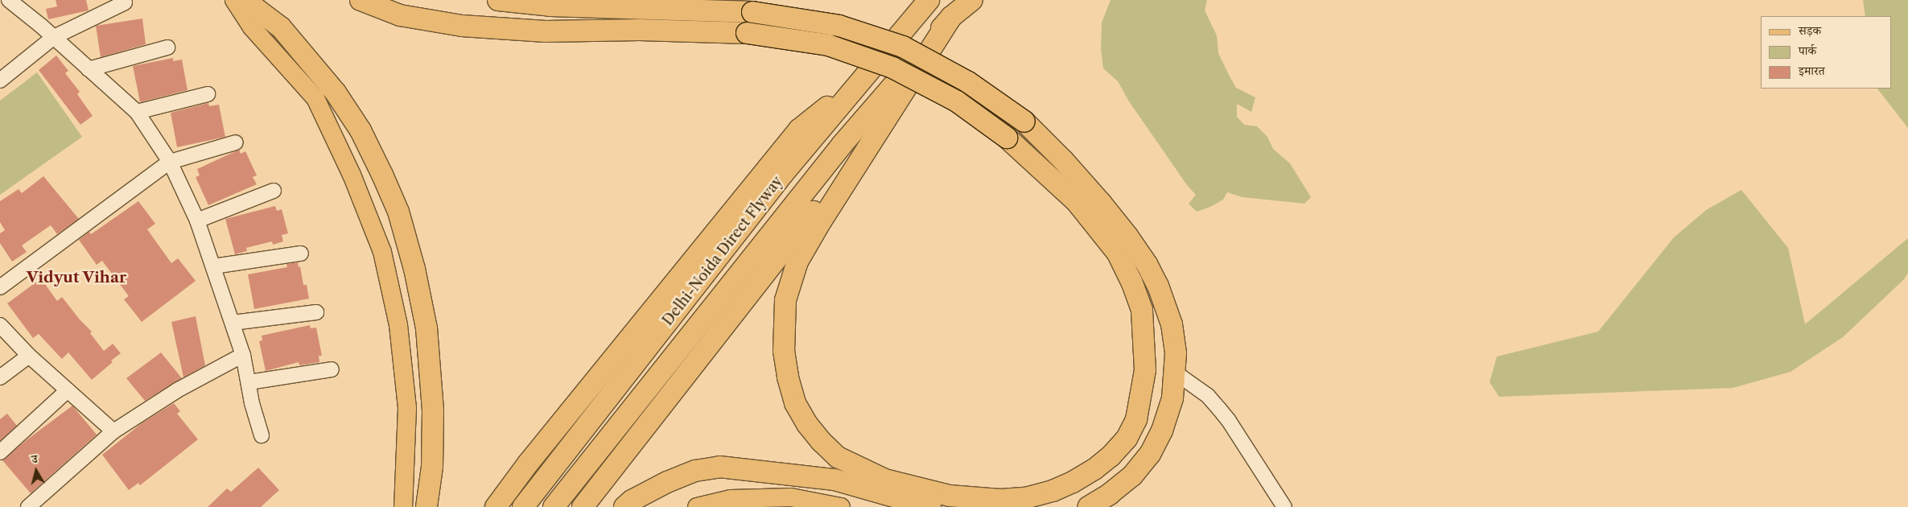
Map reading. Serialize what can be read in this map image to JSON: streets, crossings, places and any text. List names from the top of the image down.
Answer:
{
  "streets": {
    "highway": ["Delhi-Noida Direct Flyway"]
  },
  "districts": ["Vidyut Vihar"],
  "legend": ["सड़क", "पार्क", "इमारत"],
  "north": "top"
}
